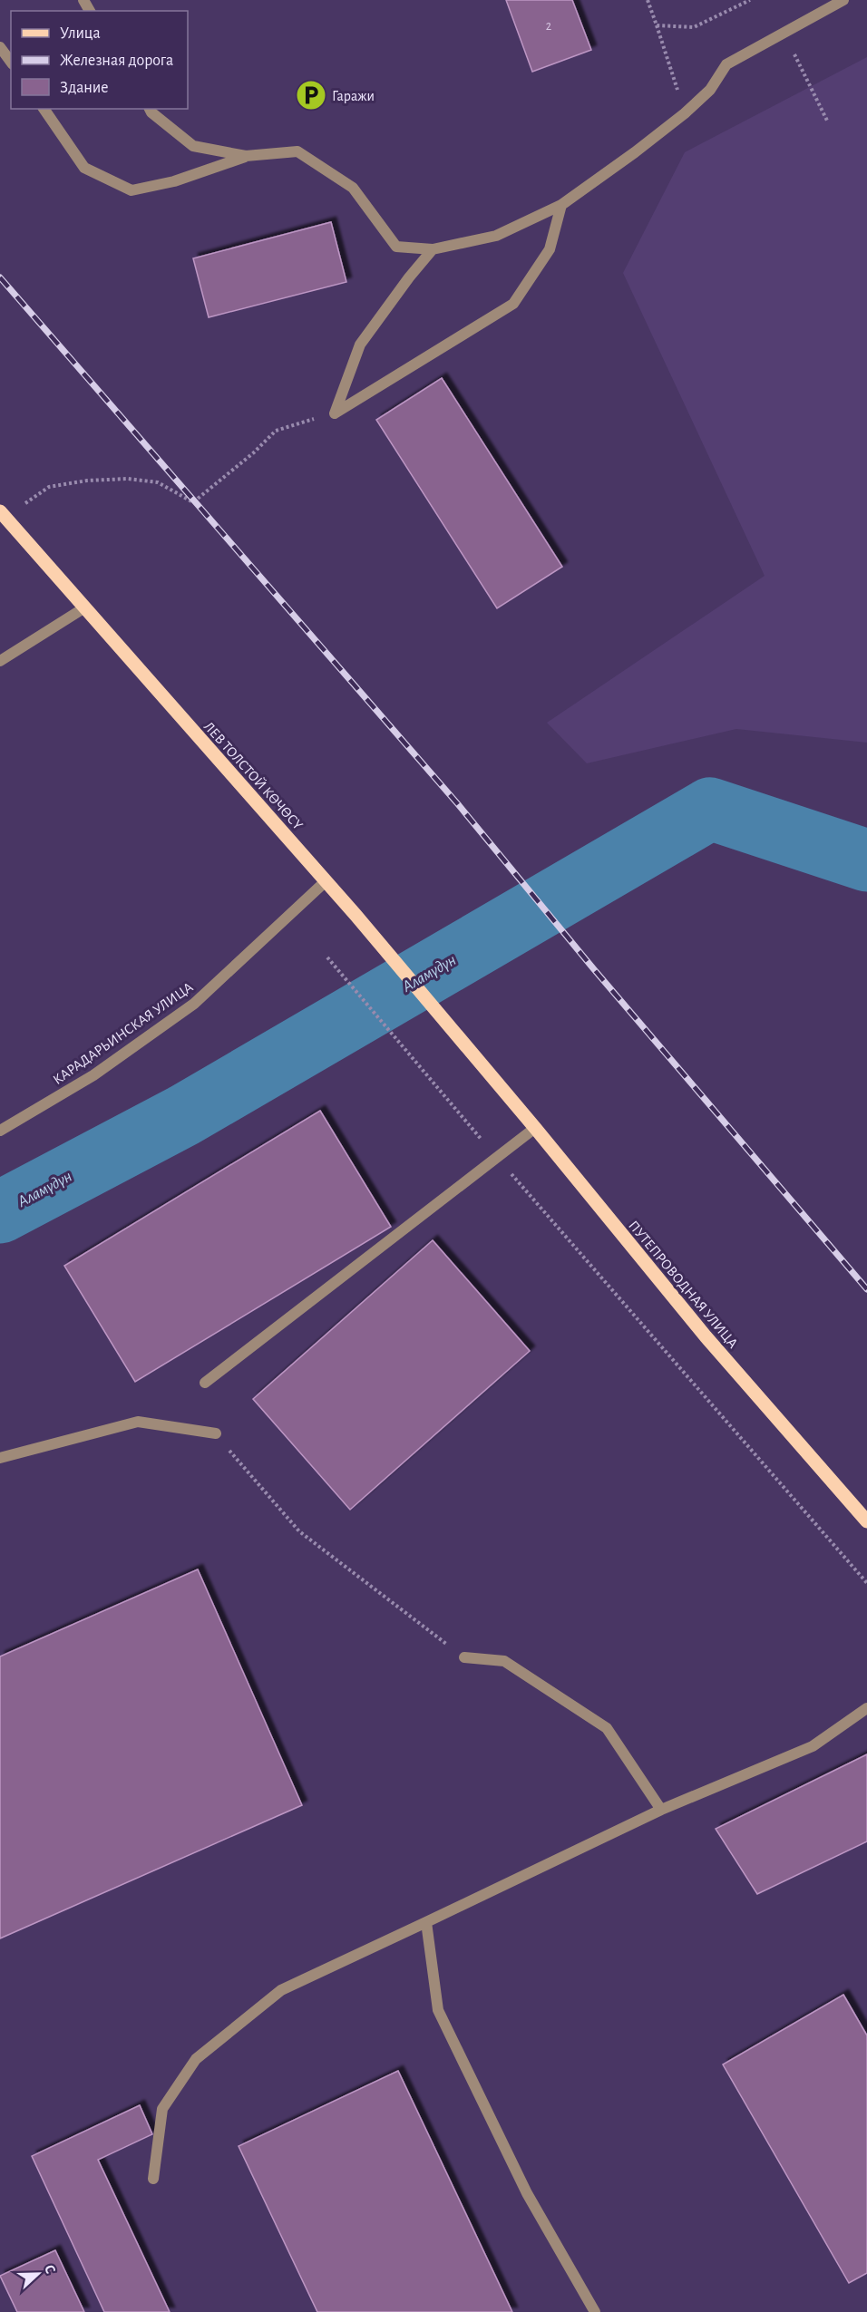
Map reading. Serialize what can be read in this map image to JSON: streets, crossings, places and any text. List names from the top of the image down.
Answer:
{
  "streets": {
    "main road": ["ЛЕВ ТОЛСТОЙ КӨЧӨСҮ", "ПУТЕПРОВОДНАЯ УЛИЦА"],
    "street": ["КАРАДАРЬИНСКАЯ УЛИЦА"]
  },
  "crossings": [
    ["ЛЕВ ТОЛСТОЙ КӨЧӨСҮ", "КАРАДАРЬИНСКАЯ УЛИЦА"],
    ["ЛЕВ ТОЛСТОЙ КӨЧӨСҮ", "ПУТЕПРОВОДНАЯ УЛИЦА"]
  ],
  "water": ["Аламүдүн"],
  "places": {
    "parking": ["Гаражи"]
  },
  "house_numbers": ["2"],
  "legend": ["Улица", "Железная дорога", "Здание"],
  "north": "right"
}
